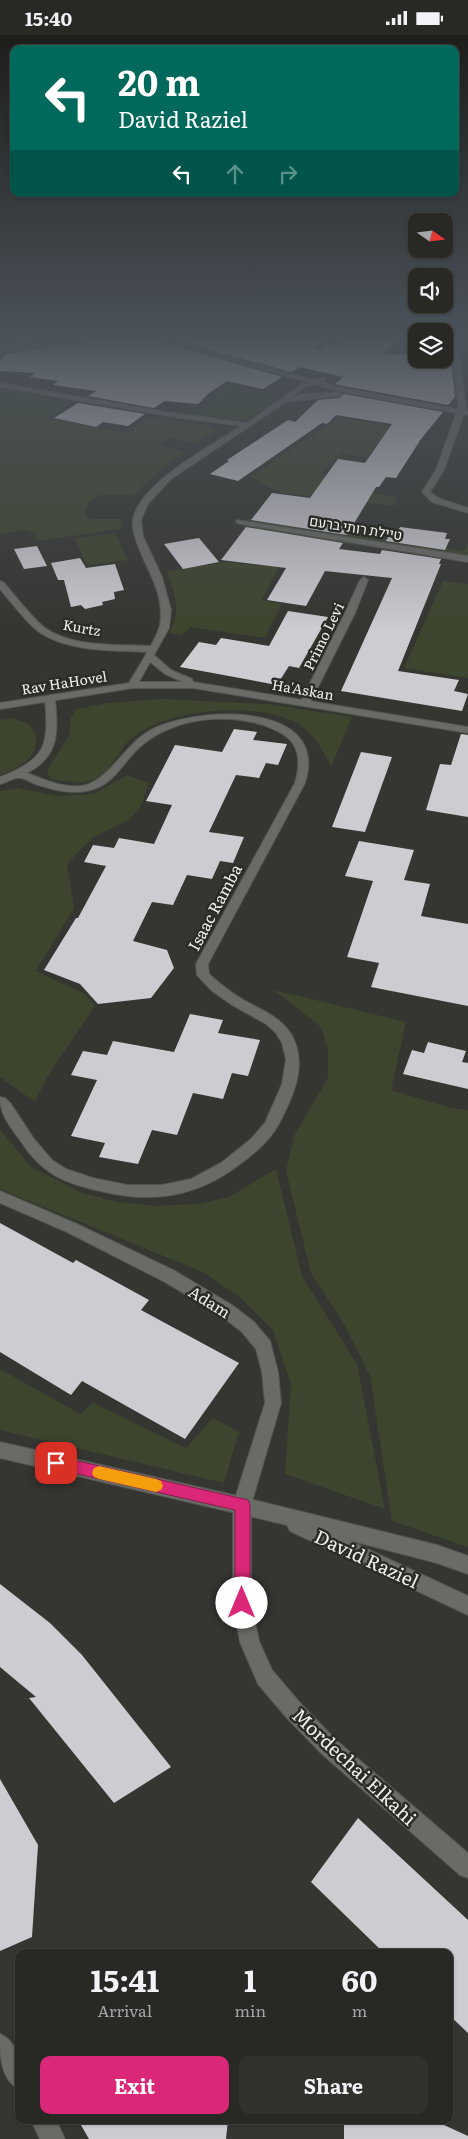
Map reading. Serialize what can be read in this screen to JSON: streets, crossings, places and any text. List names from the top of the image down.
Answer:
{
  "streets": {
    "street": [
      "טיילת רותי ברעם",
      "Kurtz",
      "Primo Levi",
      "Rav HaHovel",
      "Ha'Askan",
      "Isaac Ramba",
      "Adam",
      "David Raziel",
      "Mordechai Elkahi"
    ]
  },
  "crossings": [
    ["Primo Levi", "Ha'Askan"],
    ["Rav HaHovel", "Ha'Askan"],
    ["Adam", "David Raziel"],
    ["Adam", "Mordechai Elkahi"],
    ["David Raziel", "Mordechai Elkahi"]
  ],
  "north": "right",
  "page": {
    "status": "15:40",
    "turn": ["20 m", "David Raziel"],
    "eta": [
      "15:41",
      "Arrival",
      "1",
      "min",
      "60",
      "m"
    ],
    "buttons": ["Exit", "Share"]
  }
}
